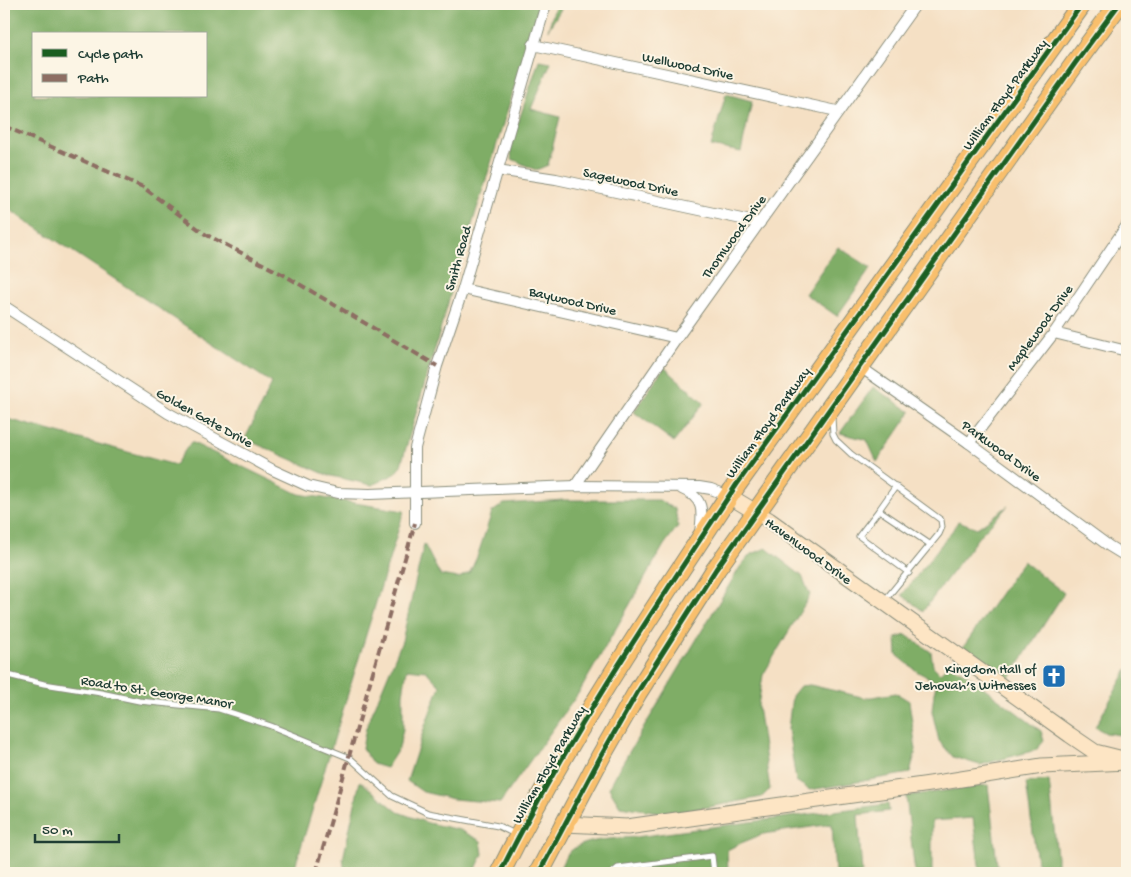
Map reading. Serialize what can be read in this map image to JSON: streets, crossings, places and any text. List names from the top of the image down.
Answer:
{
  "streets": {
    "highway": ["William Floyd Parkway"],
    "street": [
      "Wellwood Drive",
      "Sagewood Drive",
      "Thornwood Drive",
      "Smith Road",
      "Baywood Drive",
      "Maplewood Drive",
      "Golden Gate Drive",
      "Parkwood Drive",
      "Havenwood Drive"
    ],
    "lane": ["Road to St. George Manor"]
  },
  "crossings": [
    ["Wellwood Drive", "Thornwood Drive"],
    ["Wellwood Drive", "Smith Road"],
    ["William Floyd Parkway", "Havenwood Drive"],
    ["William Floyd Parkway", "Road to St. George Manor"],
    ["Sagewood Drive", "Thornwood Drive"],
    ["Sagewood Drive", "Smith Road"],
    ["Thornwood Drive", "Baywood Drive"],
    ["Thornwood Drive", "Havenwood Drive"],
    ["Smith Road", "Baywood Drive"],
    ["Smith Road", "Golden Gate Drive"],
    ["Smith Road", "Havenwood Drive"],
    ["Maplewood Drive", "Parkwood Drive"],
    ["Golden Gate Drive", "Havenwood Drive"]
  ],
  "places": {
    "church": ["Kingdom Hall of Jehovah’s Witnesses"]
  },
  "legend": ["Cycle path", "Path"],
  "scale_bar": "50 m"
}
